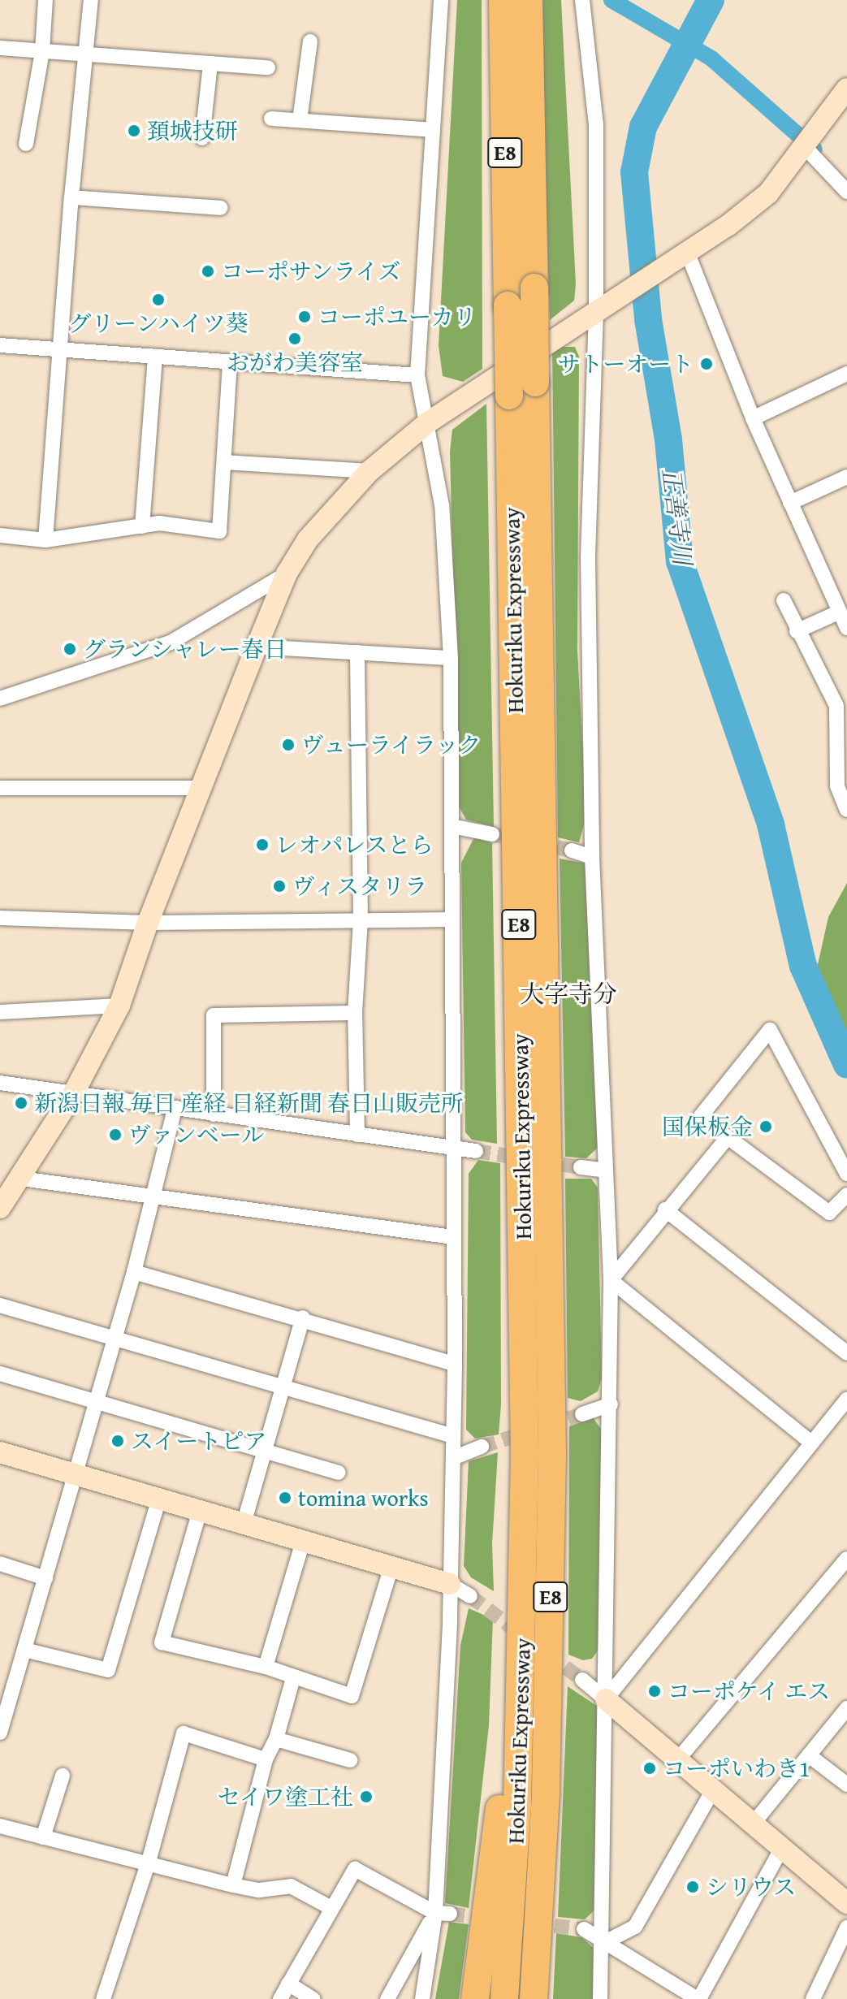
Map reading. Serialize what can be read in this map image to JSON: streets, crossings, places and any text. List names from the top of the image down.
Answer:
{
  "streets": {
    "highway": ["E8", "Hokuriku Expressway"]
  },
  "districts": ["大字寺分"],
  "water": ["正善寺川"],
  "places": [
    "頚城技研",
    "コーポサンライズ",
    "グリーンハイツ葵",
    "コーポユーカリ",
    "おがわ美容室",
    "サトーオート",
    "グランシャレー春日",
    "ヴューライラック",
    "レオパレスとら",
    "ヴィスタリラ",
    "新潟日報 毎日 産経 日経新聞 春日山販売所",
    "国保板金",
    "ヴァンベール",
    "スイートピア",
    "tomina works",
    "コーポケイ エス",
    "コーポいわき1",
    "セイワ塗工社",
    "シリウス"
  ]
}
